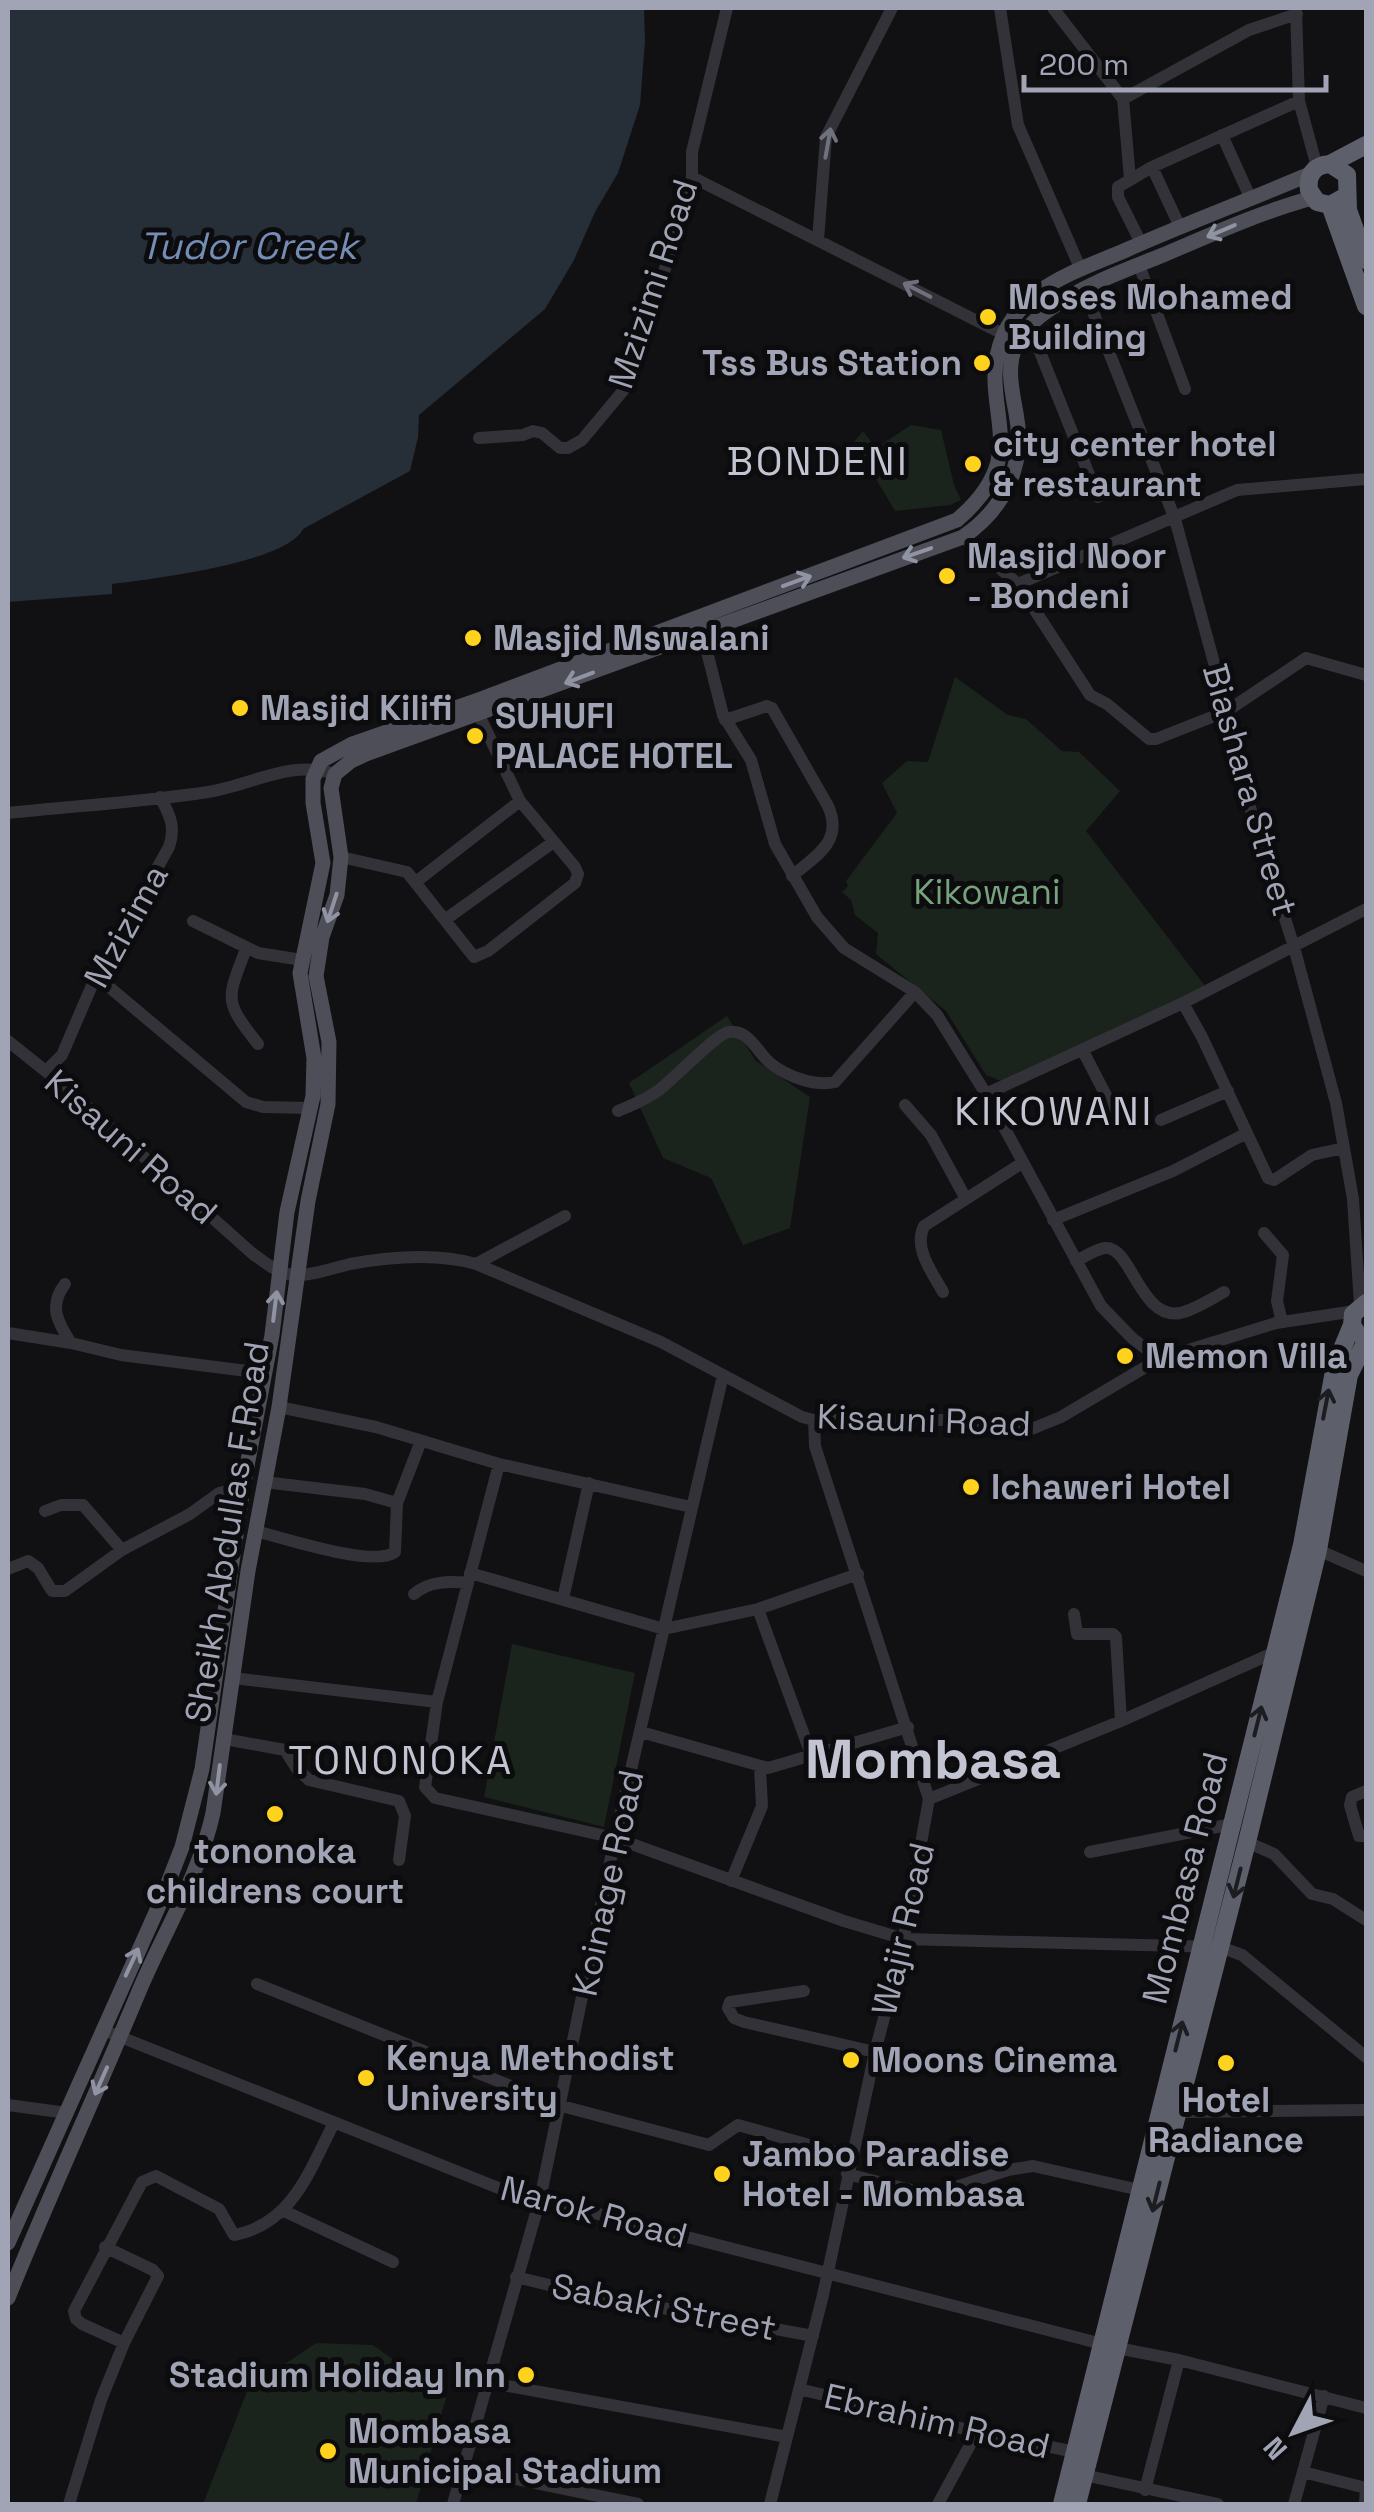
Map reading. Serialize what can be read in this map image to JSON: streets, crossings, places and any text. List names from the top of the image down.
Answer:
{
  "streets": {
    "highway": ["Mombasa Road"],
    "main road": ["Sheikh Abdullas F.Road"],
    "street": [
      "Mzizimi Road",
      "Biashara Street",
      "Mzizima",
      "Kisauni Road",
      "Koinage Road",
      "Wajir Road",
      "Narok Road",
      "Sabaki Street",
      "Ebrahim Road"
    ]
  },
  "crossings": [
    ["Biashara Street", "Kisauni Road"],
    ["Biashara Street", "Mombasa Road"],
    ["Kisauni Road", "Sheikh Abdullas F.Road"],
    ["Kisauni Road", "Mombasa Road"],
    ["Kisauni Road", "Koinage Road"],
    ["Kisauni Road", "Wajir Road"],
    ["Sheikh Abdullas F.Road", "Narok Road"],
    ["Mombasa Road", "Narok Road"],
    ["Mombasa Road", "Ebrahim Road"],
    ["Koinage Road", "Narok Road"],
    ["Koinage Road", "Sabaki Street"],
    ["Wajir Road", "Narok Road"],
    ["Wajir Road", "Sabaki Street"],
    ["Wajir Road", "Ebrahim Road"]
  ],
  "districts": [
    "BONDENI",
    "KIKOWANI",
    "Mombasa",
    "TONONOKA"
  ],
  "water": ["Tudor Creek"],
  "parks": ["Kikowani"],
  "places": [
    "Moses Mohamed Building",
    "Tss Bus Station",
    "city center hotel & restaurant",
    "Masjid Noor - Bondeni",
    "Masjid Mswalani",
    "Masjid Kilifi",
    "SUHUFI PALACE HOTEL",
    "Memon Villa",
    "Ichaweri Hotel",
    "tononoka childrens court",
    "Moons Cinema",
    "Hotel Radiance",
    "Kenya Methodist University",
    "Jambo Paradise Hotel - Mombasa",
    "Stadium Holiday Inn",
    "Mombasa Municipal Stadium"
  ],
  "scale_bar": "200 m",
  "north": "bottom left"
}
